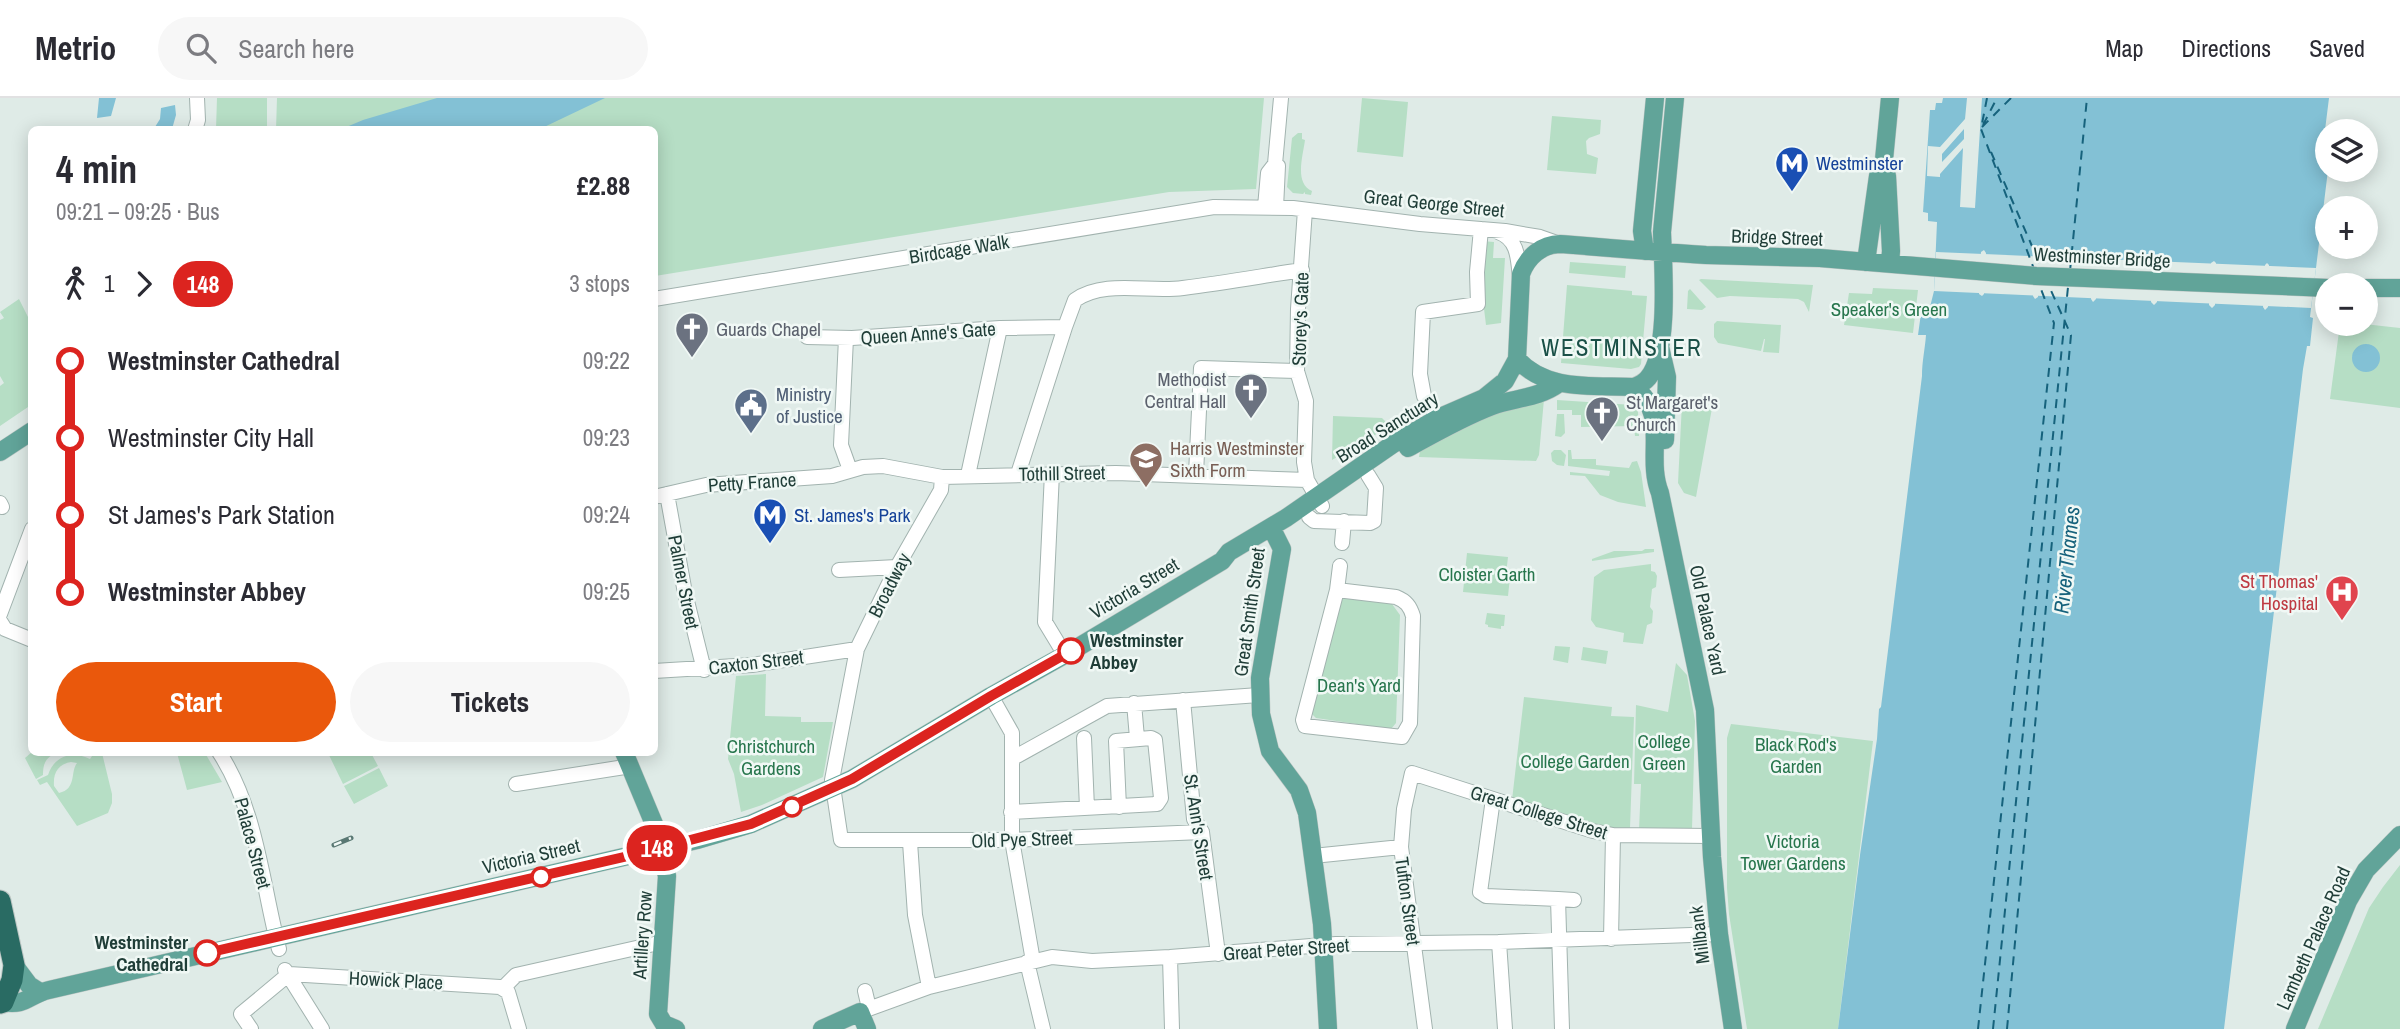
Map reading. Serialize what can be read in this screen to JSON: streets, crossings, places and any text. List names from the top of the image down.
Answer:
{
  "streets": {
    "main road": [
      "Great George Street",
      "Bridge Street",
      "Westminster Bridge",
      "Broad Sanctuary",
      "Victoria Street",
      "Great Smith Street",
      "Old Palace Yard",
      "Artillery Row",
      "Millbank",
      "Lambeth Palace Road"
    ],
    "street": [
      "Birdcage Walk",
      "Storey's Gate",
      "Queen Anne's Gate",
      "Tothill Street",
      "Petty France",
      "Palmer Street",
      "Broadway",
      "Caxton Street",
      "Great College Street",
      "St. Ann's Street",
      "Old Pye Street",
      "Palace Street",
      "Tufton Street",
      "Great Peter Street",
      "Howick Place"
    ]
  },
  "crossings": [
    ["Great George Street", "Bridge Street"],
    ["Great George Street", "Birdcage Walk"],
    ["Great George Street", "Storey's Gate"],
    ["Great George Street", "Broad Sanctuary"],
    ["Great George Street", "Old Palace Yard"],
    ["Bridge Street", "Westminster Bridge"],
    ["Bridge Street", "Broad Sanctuary"],
    ["Bridge Street", "Old Palace Yard"],
    ["Storey's Gate", "Broad Sanctuary"],
    ["Storey's Gate", "Tothill Street"],
    ["Queen Anne's Gate", "Petty France"],
    ["Broad Sanctuary", "Victoria Street"],
    ["Broad Sanctuary", "Great Smith Street"],
    ["Broad Sanctuary", "Old Palace Yard"],
    ["Tothill Street", "Broadway"],
    ["Petty France", "Palmer Street"],
    ["Palmer Street", "Caxton Street"],
    ["Broadway", "Victoria Street"],
    ["Broadway", "Caxton Street"],
    ["Broadway", "Old Pye Street"],
    ["Victoria Street", "Great Smith Street"],
    ["Victoria Street", "Palace Street"],
    ["Victoria Street", "Artillery Row"],
    ["Great Smith Street", "Great Peter Street"],
    ["Old Palace Yard", "Great College Street"],
    ["Old Palace Yard", "Millbank"],
    ["Great College Street", "Tufton Street"],
    ["Great College Street", "Millbank"],
    ["St. Ann's Street", "Old Pye Street"],
    ["St. Ann's Street", "Great Peter Street"],
    ["Tufton Street", "Great Peter Street"],
    ["Millbank", "Great Peter Street"]
  ],
  "districts": ["WESTMINSTER"],
  "water": ["River Thames"],
  "parks": [
    "Speaker's Green",
    "Cloister Garth",
    "Dean's Yard",
    "College Green",
    "Black Rod's Garden",
    "Christchurch Gardens",
    "College Garden",
    "Victoria Tower Gardens"
  ],
  "places": {
    "metro station": ["Westminster", "St. James's Park"],
    "church": ["Guards Chapel", "Methodist Central Hall", "St Margaret's Church"],
    "public building": ["Ministry of Justice"],
    "school or university": ["Harris Westminster Sixth Form"],
    "hospital": ["St Thomas' Hospital"],
    "other": ["Westminster Abbey", "Westminster Cathedral"]
  },
  "lines": ["bus line 148"],
  "page": {
    "header": "Metrio",
    "search": "Search here",
    "nav": ["Map", "Directions", "Saved"],
    "on_map": "148",
    "map_buttons": ["+", "−"],
    "heading": ["4 min", "09:21 – 09:25 · Bus", "£2.88"],
    "legs": ["1", "148", "3 stops"],
    "list": [
      {
        "name": "Westminster Cathedral",
        "value": "09:22"
      },
      {
        "name": "Westminster City Hall",
        "value": "09:23"
      },
      {
        "name": "St James's Park Station",
        "value": "09:24"
      },
      {
        "name": "Westminster Abbey",
        "value": "09:25"
      }
    ],
    "buttons": ["Start", "Tickets"]
  }
}
